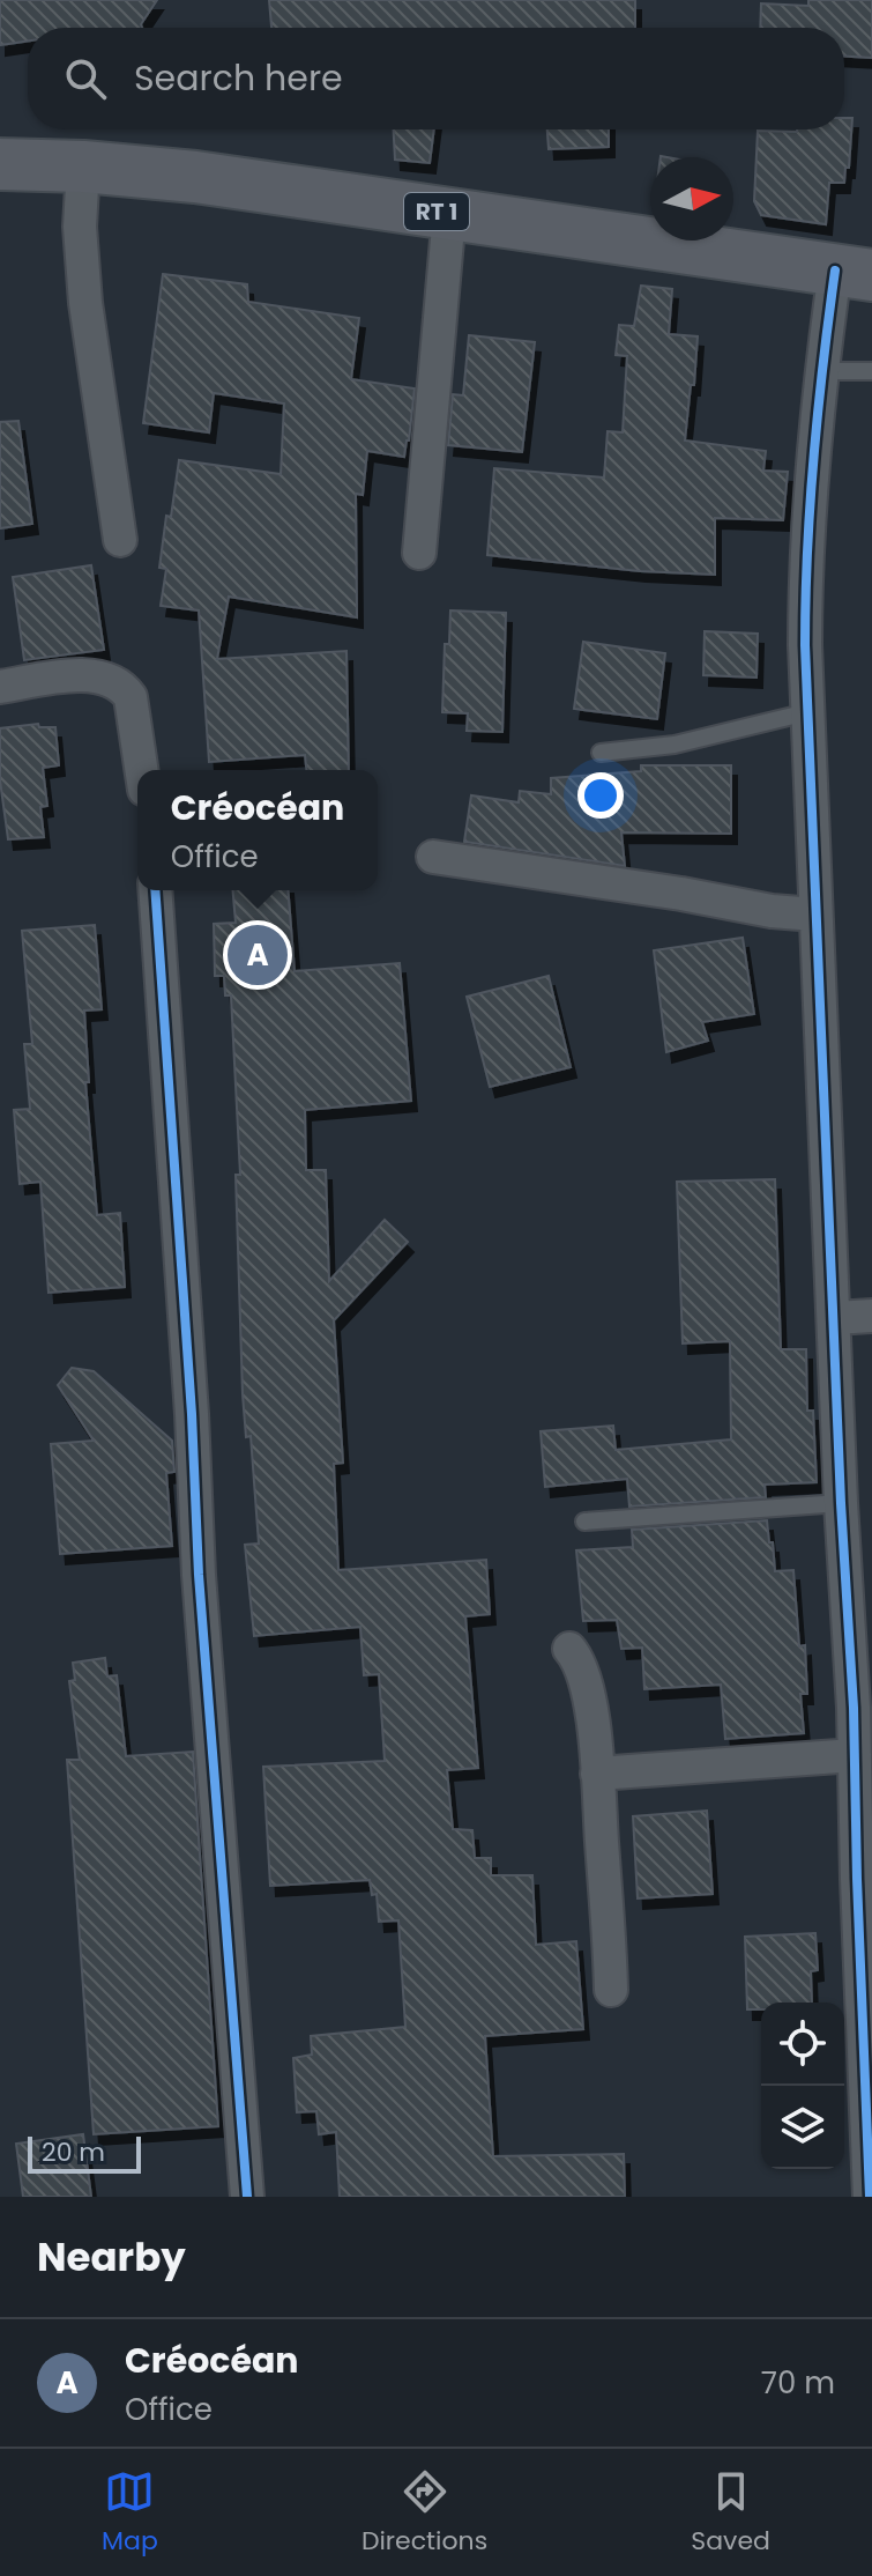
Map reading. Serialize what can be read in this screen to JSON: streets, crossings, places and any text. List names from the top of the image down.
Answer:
{
  "streets": {
    "main road": ["RT 1"]
  },
  "scale_bar": "20 m",
  "north": "right",
  "page": {
    "search": "Search here",
    "popup": ["Créocéan", "Office"],
    "pins": "A",
    "scale": "20 m",
    "heading": "Nearby",
    "list": [
      {
        "mark": "A",
        "name": "Créocéan",
        "note": "Office",
        "value": "70 m"
      }
    ],
    "nav": ["Map", "Directions", "Saved"]
  }
}
